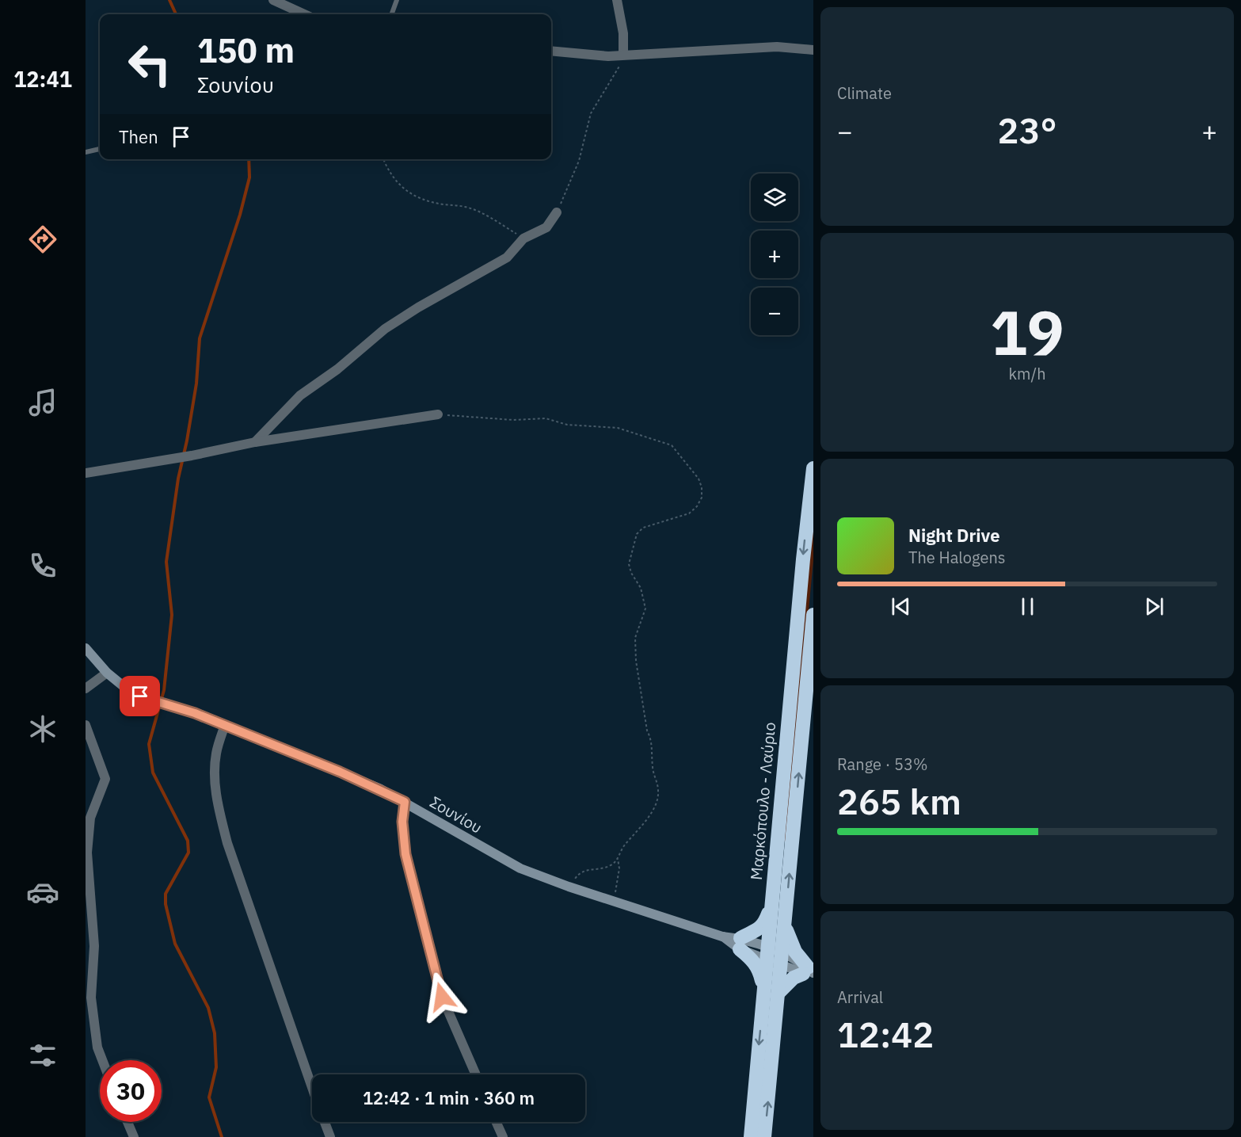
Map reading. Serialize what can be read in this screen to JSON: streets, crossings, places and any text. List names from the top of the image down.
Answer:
{
  "streets": {
    "highway": ["Μαρκόπουλο - Λαύριο"],
    "main road": ["Σουνίου"]
  },
  "crossings": [
    ["Μαρκόπουλο - Λαύριο", "Σουνίου"]
  ],
  "page": {
    "tabs": "12:41",
    "tile": [
      "Climate",
      ["19", "km/h"],
      ["Range · 53%", "265 km"],
      ["Arrival", "12:42"]
    ],
    "turn": ["150 m", "Σουνίου"],
    "heat": ["−", "23°", "+"],
    "then": "Then",
    "map_buttons": ["+", "−"],
    "song": ["Night Drive", "The Halogens"],
    "limit": "30",
    "trip": "12:42 · 1 min · 360 m"
  }
}
